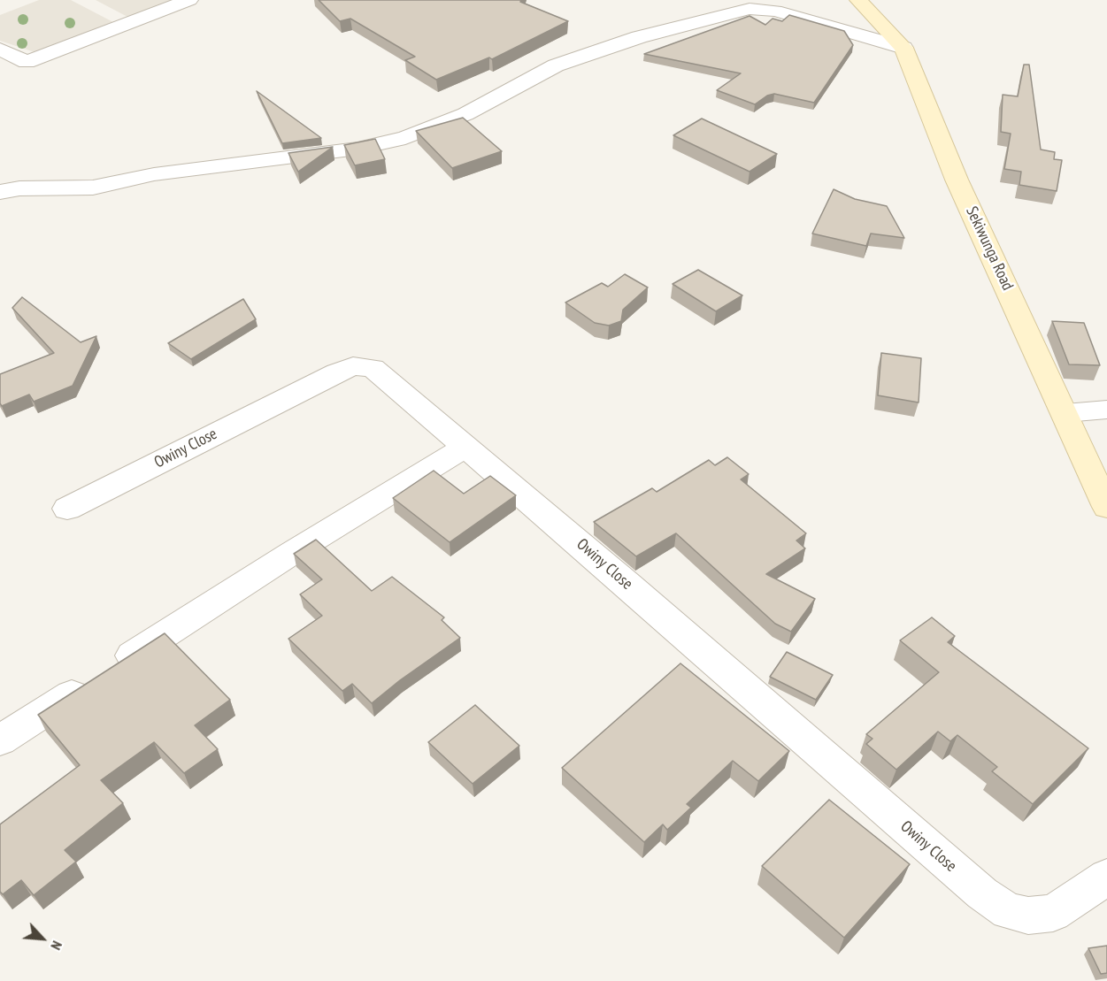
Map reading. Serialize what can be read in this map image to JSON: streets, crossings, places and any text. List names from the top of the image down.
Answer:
{
  "streets": {
    "main road": ["Sekiwunga Road"],
    "street": ["Owiny Close"]
  },
  "north": "bottom right"
}
